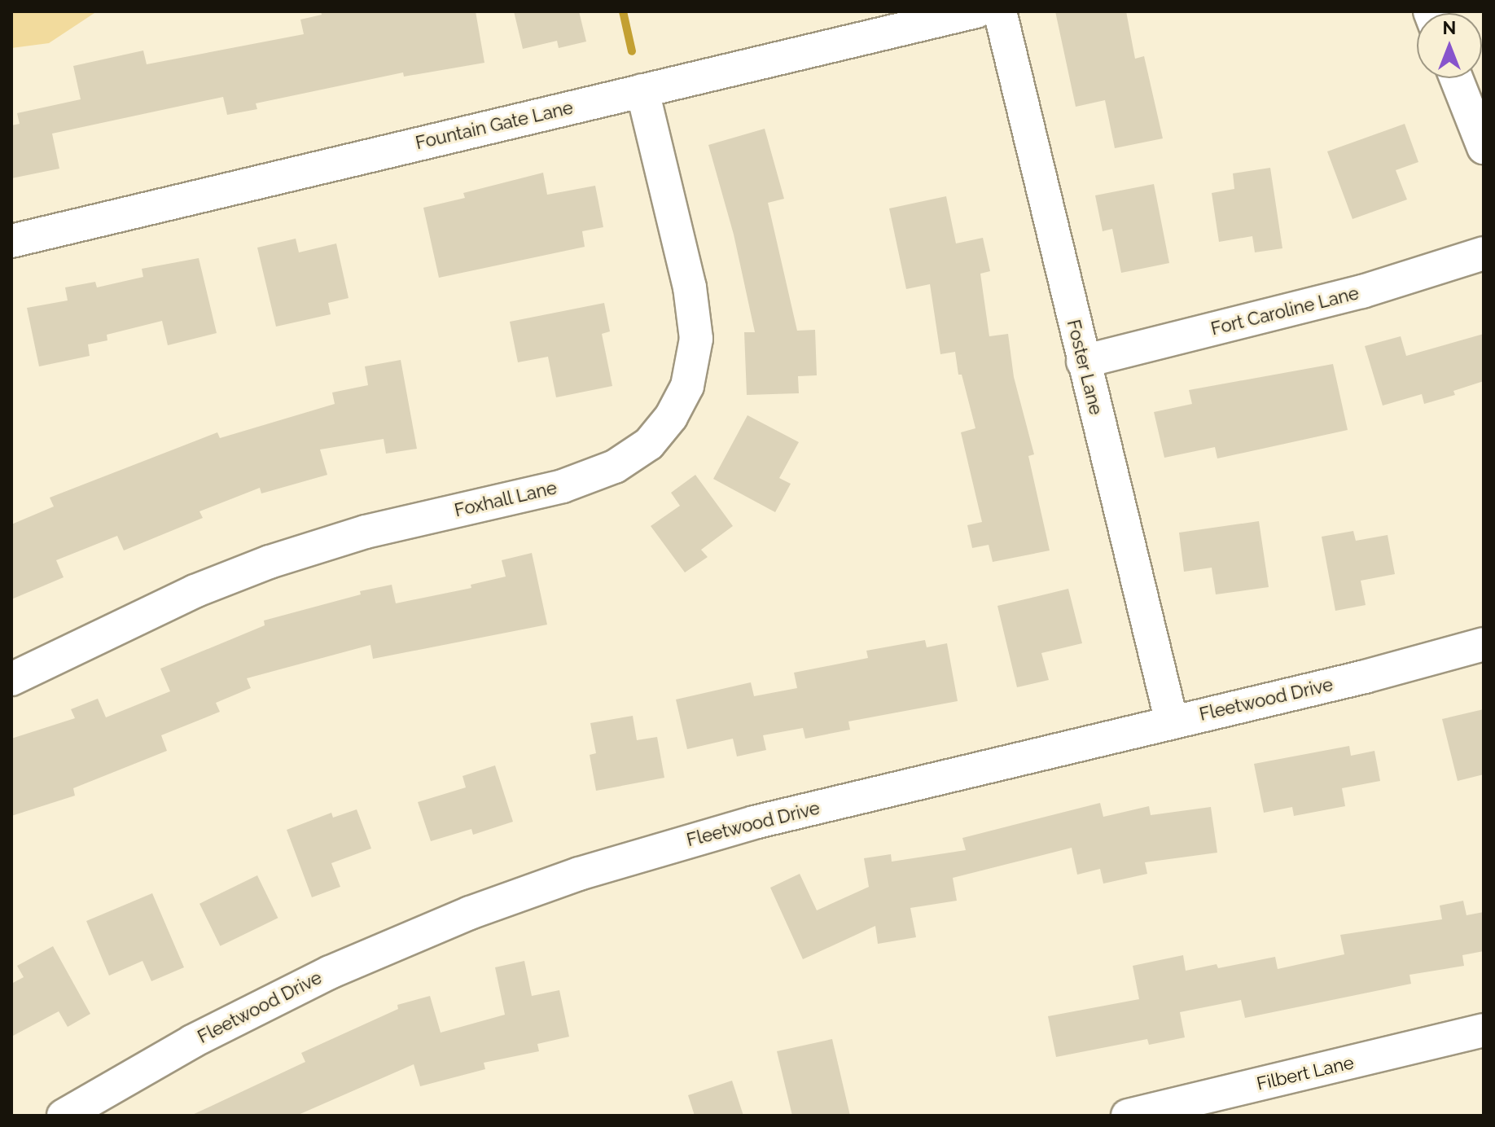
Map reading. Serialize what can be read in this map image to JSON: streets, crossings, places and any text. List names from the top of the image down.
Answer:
{
  "streets": {
    "street": [
      "Fountain Gate Lane",
      "Fort Caroline Lane",
      "Foster Lane",
      "Foxhall Lane",
      "Fleetwood Drive",
      "Filbert Lane"
    ]
  },
  "crossings": [
    ["Fountain Gate Lane", "Foxhall Lane"],
    ["Fort Caroline Lane", "Foster Lane"],
    ["Foster Lane", "Fleetwood Drive"]
  ],
  "north": "top"
}
